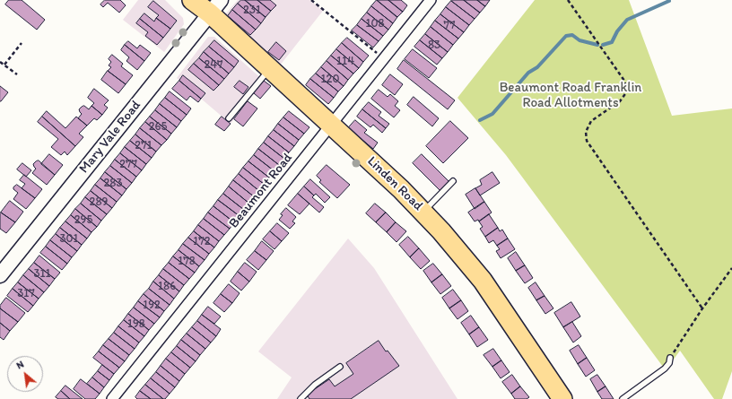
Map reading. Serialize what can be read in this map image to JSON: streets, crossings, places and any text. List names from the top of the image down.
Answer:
{
  "streets": {
    "highway": ["Linden Road"],
    "street": ["Mary Vale Road", "Beaumont Road"]
  },
  "crossings": [
    ["Mary Vale Road", "Linden Road"],
    ["Linden Road", "Beaumont Road"]
  ],
  "parks": ["Beaumont Road Franklin Road Allotments"],
  "house_numbers": [
    "231",
    "108",
    "77",
    "83",
    "114",
    "247",
    "120",
    "265",
    "271",
    "277",
    "283",
    "289",
    "295",
    "301",
    "172",
    "178",
    "311",
    "186",
    "317",
    "192",
    "198"
  ],
  "north": "top left"
}
